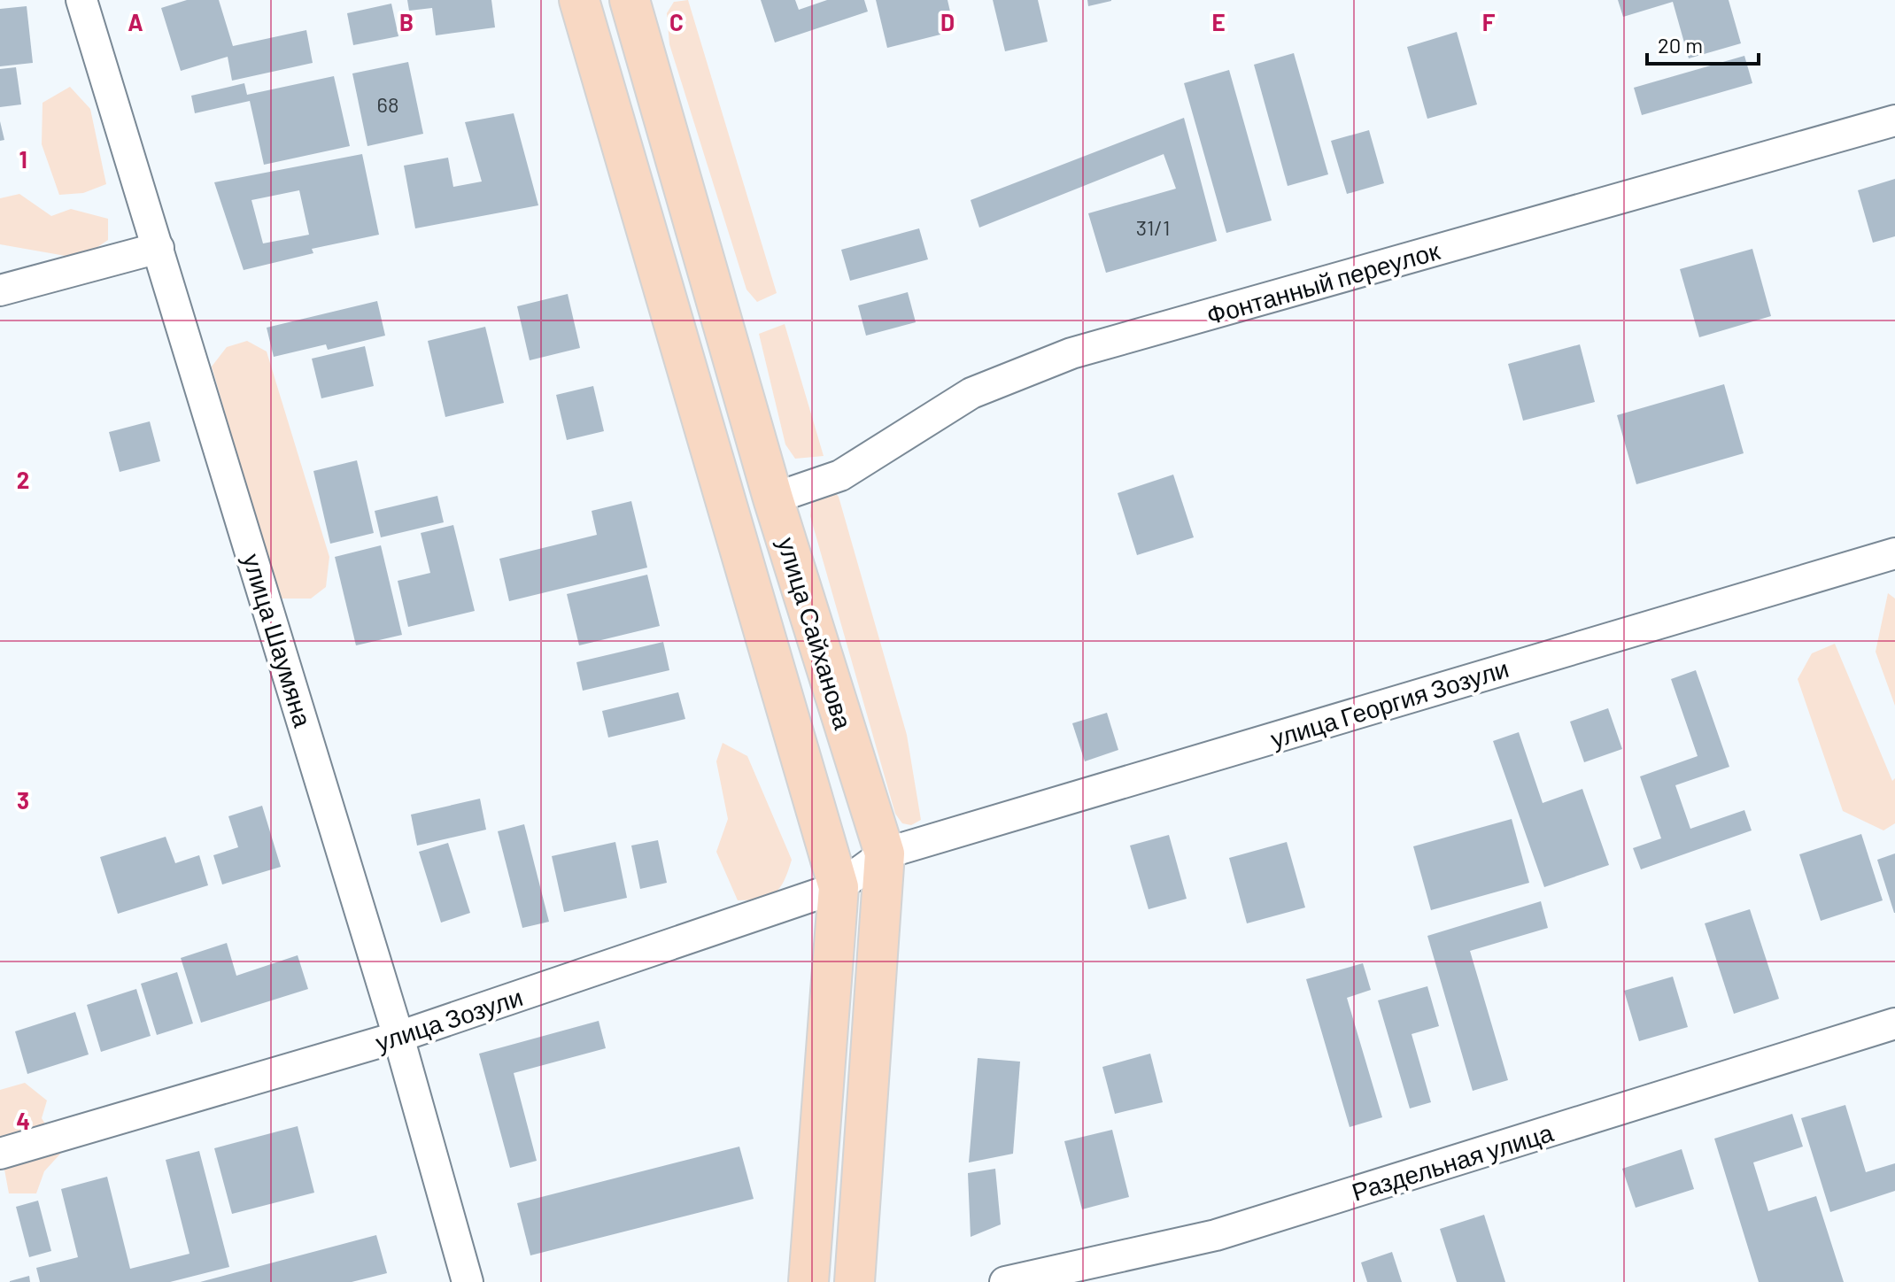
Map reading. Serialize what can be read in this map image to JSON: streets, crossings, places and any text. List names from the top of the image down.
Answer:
{
  "streets": {
    "main road": ["улица Сайханова"],
    "street": [
      "Фонтанный переулок",
      "улица Шаумяна",
      "улица Георгия Зозули",
      "улица Зозули",
      "Раздельная улица"
    ]
  },
  "crossings": [
    ["Фонтанный переулок", "улица Сайханова"],
    ["улица Сайханова", "улица Георгия Зозули"],
    ["улица Сайханова", "улица Зозули"],
    ["улица Шаумяна", "улица Зозули"],
    ["улица Георгия Зозули", "улица Зозули"]
  ],
  "house_numbers": ["68", "31/1"],
  "scale_bar": "20 m",
  "grid": {
    "columns": [
      "A",
      "B",
      "C",
      "D",
      "E",
      "F"
    ],
    "rows": [
      "1",
      "2",
      "3",
      "4"
    ]
  }
}
